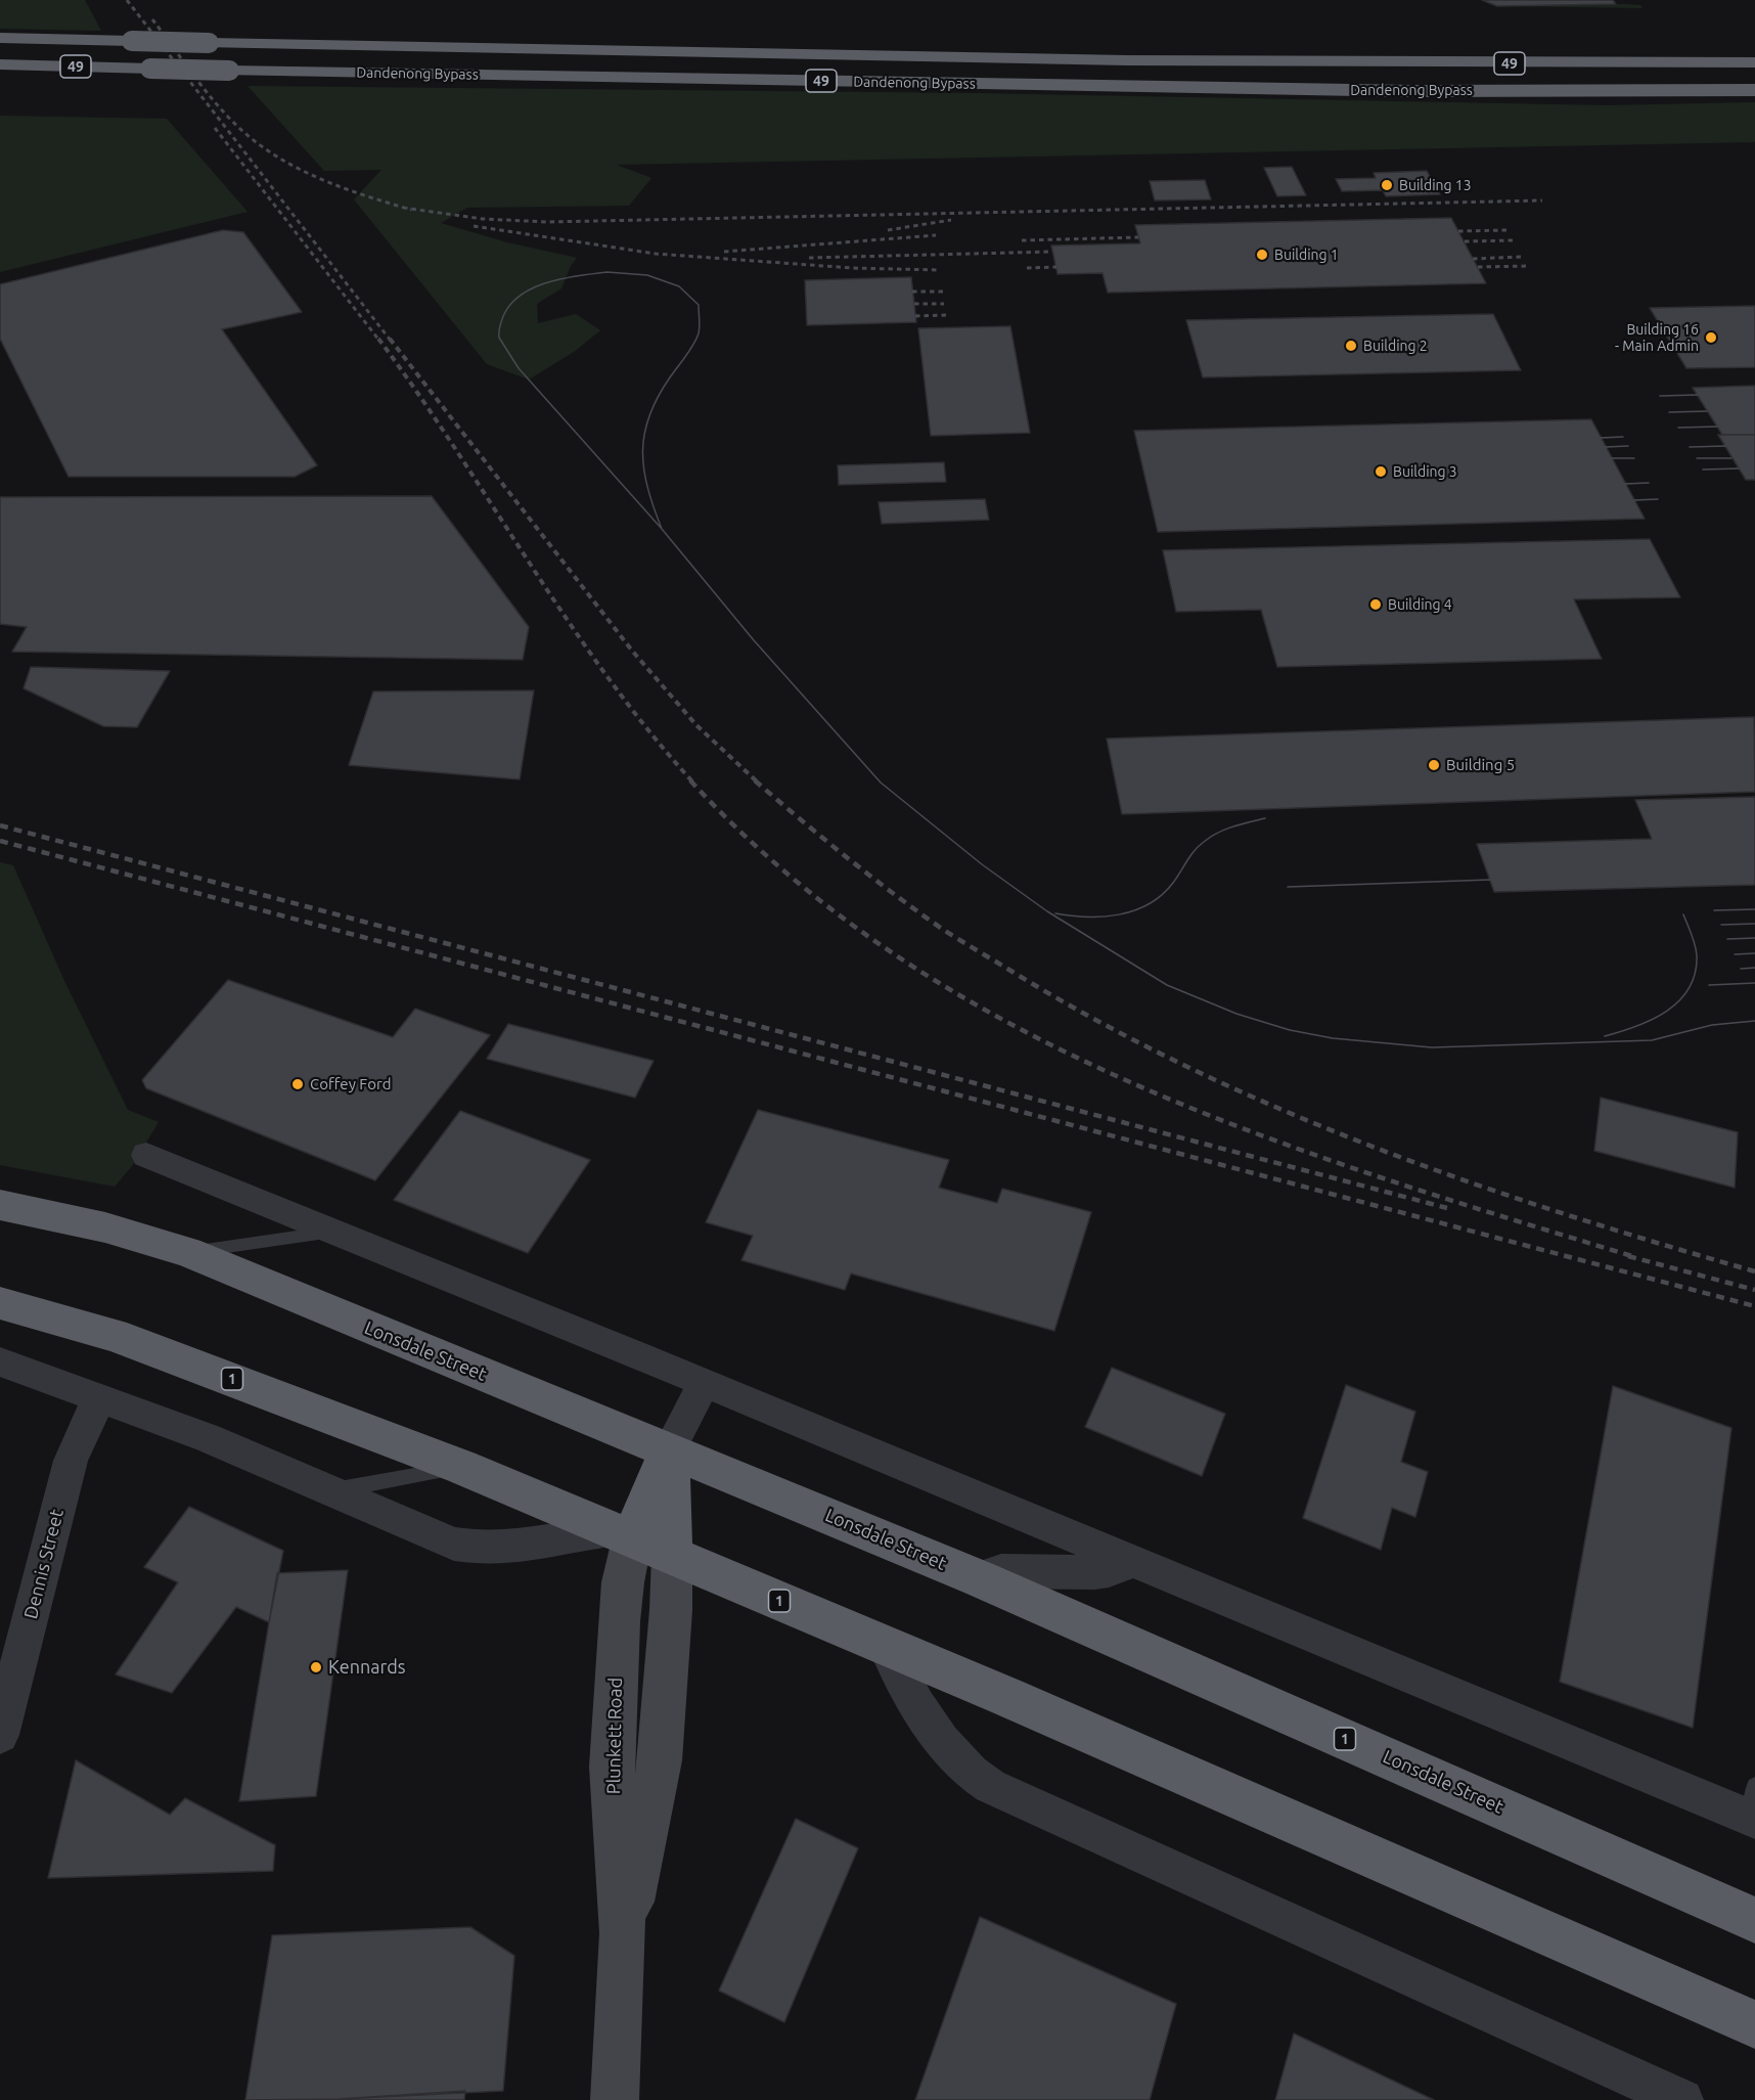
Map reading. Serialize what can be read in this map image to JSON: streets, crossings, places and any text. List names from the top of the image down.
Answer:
{
  "streets": {
    "highway": [
      "49",
      "Dandenong Bypass",
      "Lonsdale Street",
      "1"
    ],
    "main road": ["Plunkett Road"],
    "street": ["Dennis Street"]
  },
  "crossings": [
    ["1", "Plunkett Road"]
  ],
  "places": [
    "Building 13",
    "Building 1",
    "Building 16 - Main Admin",
    "Building 2",
    "Building 3",
    "Building 4",
    "Building 5",
    "Coffey Ford",
    "Kennards"
  ]
}
